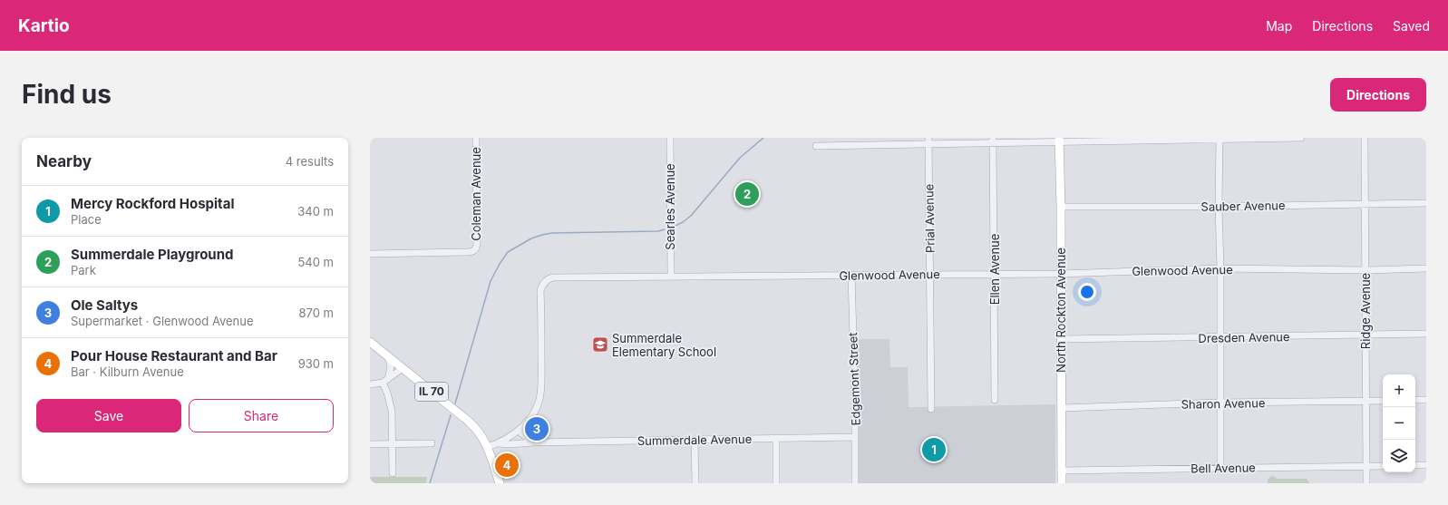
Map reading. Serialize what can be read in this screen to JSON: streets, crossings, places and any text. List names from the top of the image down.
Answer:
{
  "streets": {
    "main road": ["North Rockton Avenue", "IL 70"],
    "street": [
      "Coleman Avenue",
      "Sauber Avenue",
      "Searles Avenue",
      "Prial Avenue",
      "Ellen Avenue",
      "Glenwood Avenue",
      "Ridge Avenue",
      "Dresden Avenue",
      "Edgemont Street",
      "Sharon Avenue",
      "Summerdale Avenue",
      "Bell Avenue"
    ]
  },
  "crossings": [
    ["Sauber Avenue", "North Rockton Avenue"],
    ["Sauber Avenue", "Ridge Avenue"],
    ["Searles Avenue", "Glenwood Avenue"],
    ["Prial Avenue", "Glenwood Avenue"],
    ["Ellen Avenue", "Glenwood Avenue"],
    ["Glenwood Avenue", "North Rockton Avenue"],
    ["Glenwood Avenue", "Ridge Avenue"],
    ["Glenwood Avenue", "Edgemont Street"],
    ["Glenwood Avenue", "IL 70"],
    ["Glenwood Avenue", "Summerdale Avenue"],
    ["North Rockton Avenue", "Dresden Avenue"],
    ["North Rockton Avenue", "Sharon Avenue"],
    ["North Rockton Avenue", "Bell Avenue"],
    ["Ridge Avenue", "Dresden Avenue"],
    ["Ridge Avenue", "Sharon Avenue"],
    ["Ridge Avenue", "Bell Avenue"],
    ["Edgemont Street", "Summerdale Avenue"]
  ],
  "places": {
    "school or university": ["Summerdale Elementary School"]
  },
  "page": {
    "header": "Kartio",
    "nav": ["Map", "Directions", "Saved"],
    "buttons": [
      "Directions",
      ["Save", "Share"]
    ],
    "title": "Find us",
    "heading": ["Nearby", "4 results"],
    "pins": [
      "2",
      "3",
      "1",
      "4"
    ],
    "list": [
      {
        "mark": "1",
        "name": "Mercy Rockford Hospital",
        "note": "Place",
        "value": "340 m"
      },
      {
        "mark": "2",
        "name": "Summerdale Playground",
        "note": "Park",
        "value": "540 m"
      },
      {
        "mark": "3",
        "name": "Ole Saltys",
        "note": "Supermarket · Glenwood Avenue",
        "value": "870 m"
      },
      {
        "mark": "4",
        "name": "Pour House Restaurant and Bar",
        "note": "Bar · Kilburn Avenue",
        "value": "930 m"
      }
    ],
    "map_buttons": ["+", "−"]
  }
}
